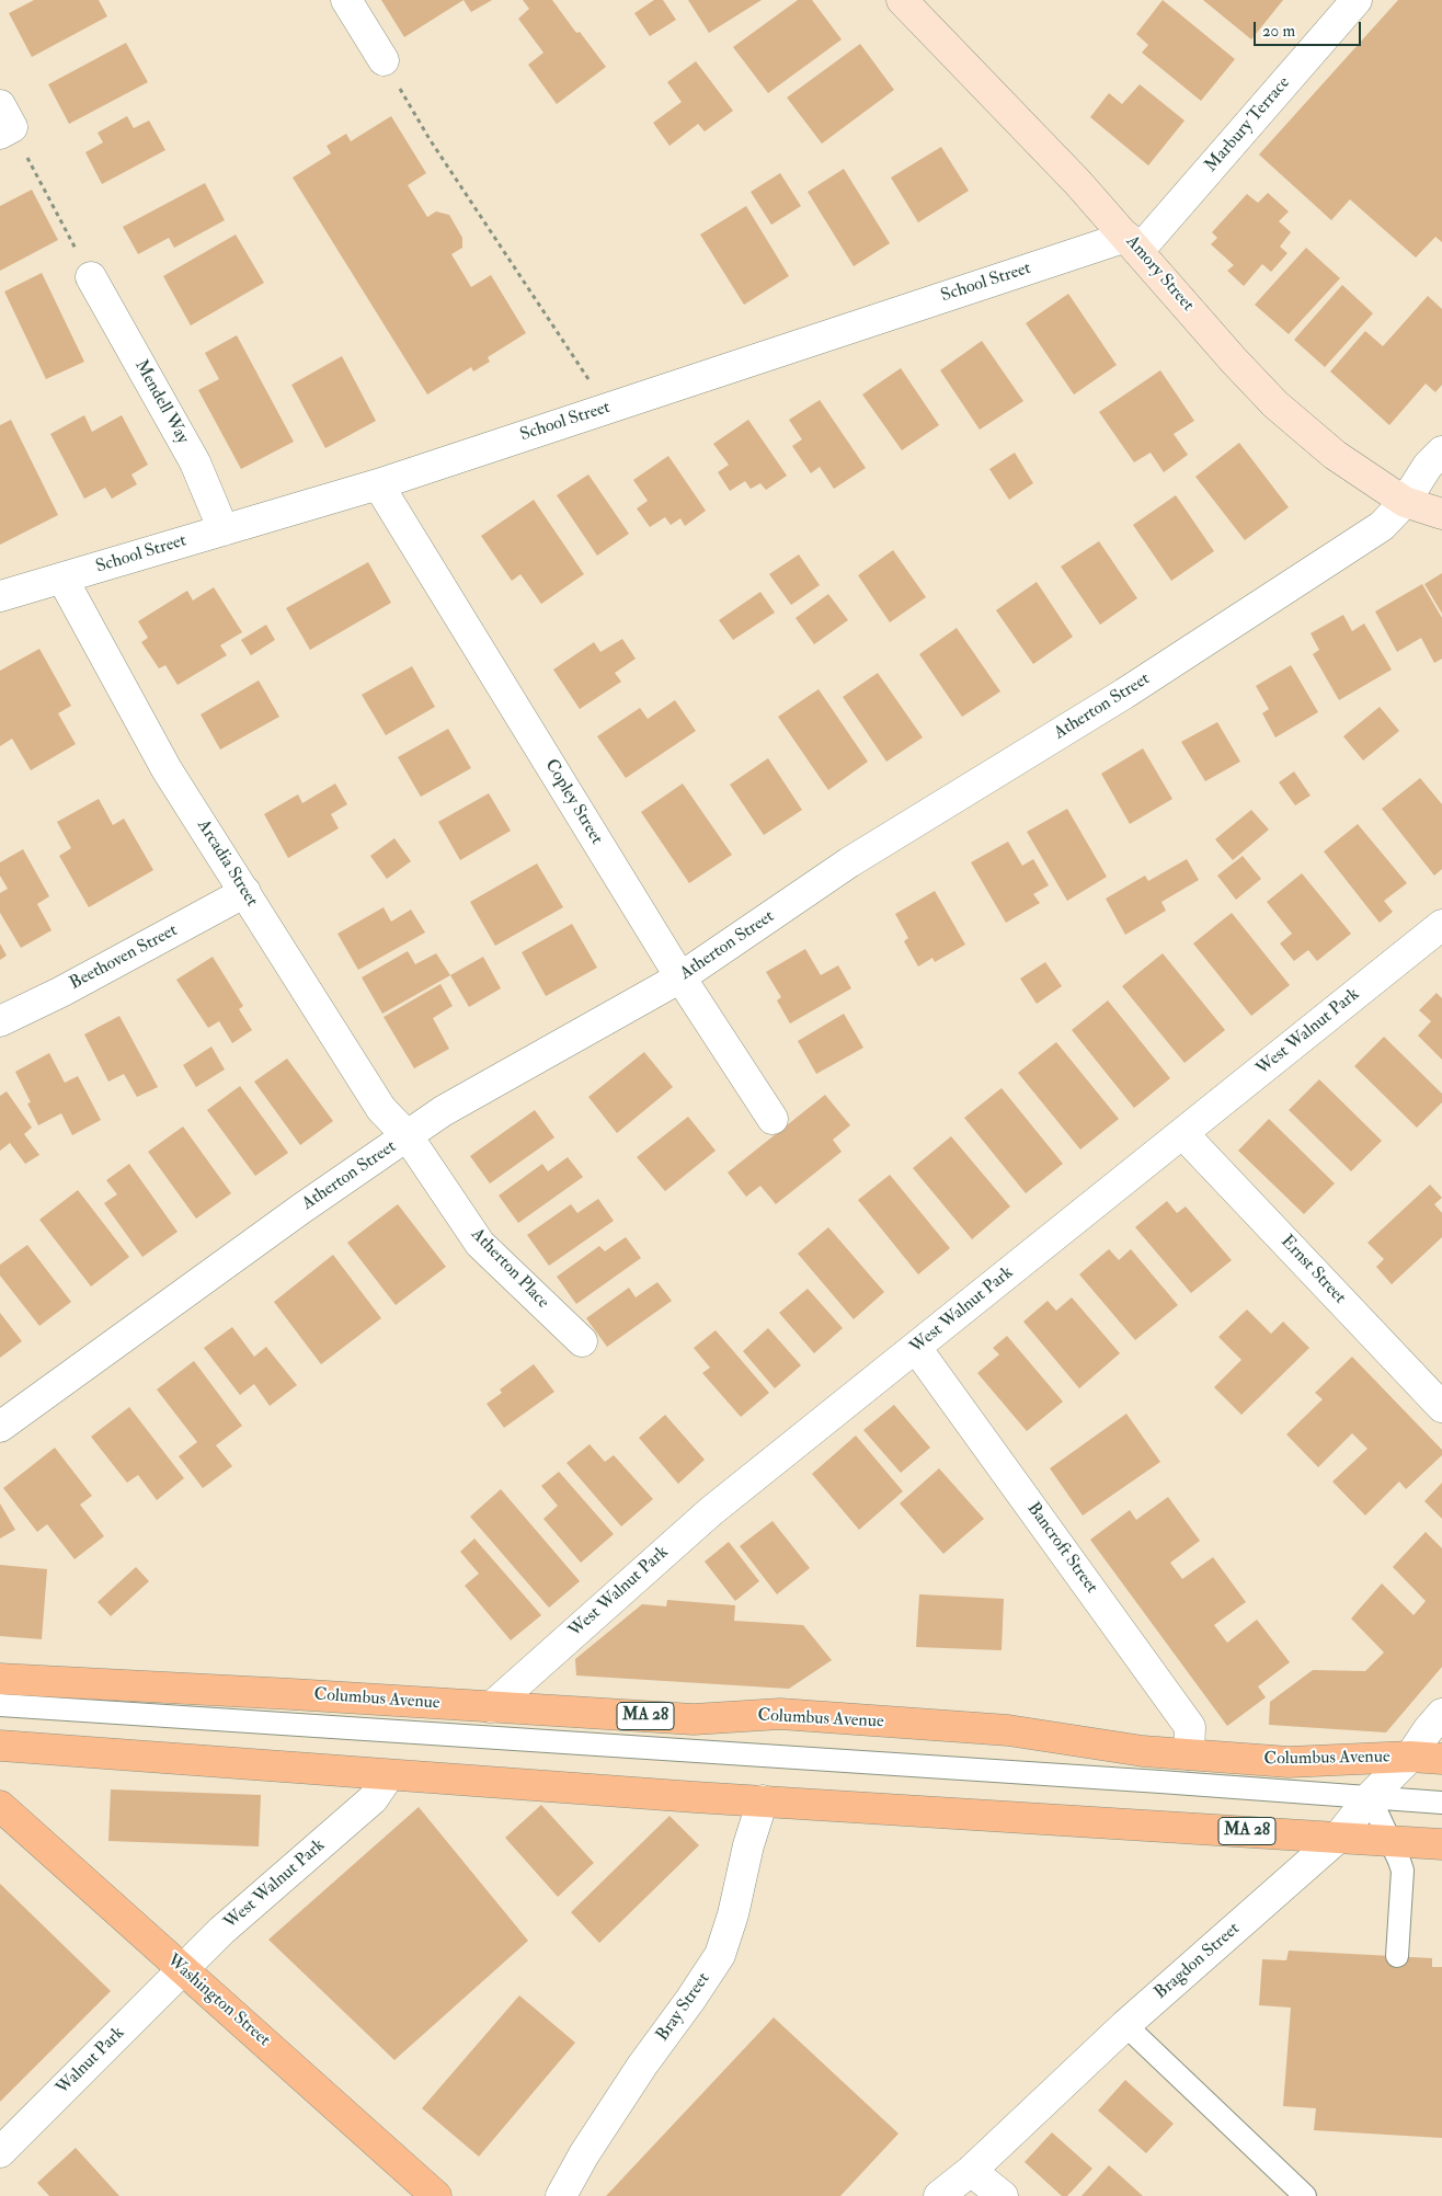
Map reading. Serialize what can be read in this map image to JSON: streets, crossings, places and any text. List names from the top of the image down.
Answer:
{
  "streets": {
    "main road": ["Columbus Avenue", "MA 28", "Washington Street"],
    "street": [
      "Marbury Terrace",
      "Amory Street",
      "School Street",
      "Mendell Way",
      "Atherton Street",
      "Copley Street",
      "Arcadia Street",
      "Beethoven Street",
      "West Walnut Park",
      "Atherton Place",
      "Ernst Street",
      "Bancroft Street",
      "Bragdon Street",
      "Bray Street",
      "Walnut Park"
    ]
  },
  "crossings": [
    ["Marbury Terrace", "Amory Street"],
    ["Marbury Terrace", "School Street"],
    ["Amory Street", "School Street"],
    ["Amory Street", "Atherton Street"],
    ["School Street", "Mendell Way"],
    ["School Street", "Copley Street"],
    ["School Street", "Arcadia Street"],
    ["Atherton Street", "Copley Street"],
    ["Atherton Street", "Arcadia Street"],
    ["Atherton Street", "Atherton Place"],
    ["Arcadia Street", "Beethoven Street"],
    ["Arcadia Street", "Atherton Place"],
    ["West Walnut Park", "Ernst Street"],
    ["West Walnut Park", "Bancroft Street"],
    ["West Walnut Park", "Columbus Avenue"],
    ["West Walnut Park", "MA 28"],
    ["West Walnut Park", "Washington Street"],
    ["West Walnut Park", "Walnut Park"],
    ["Bancroft Street", "Columbus Avenue"],
    ["Columbus Avenue", "Bragdon Street"],
    ["MA 28", "Bragdon Street"],
    ["MA 28", "Bray Street"],
    ["Washington Street", "Walnut Park"]
  ],
  "scale_bar": "20 m"
}
